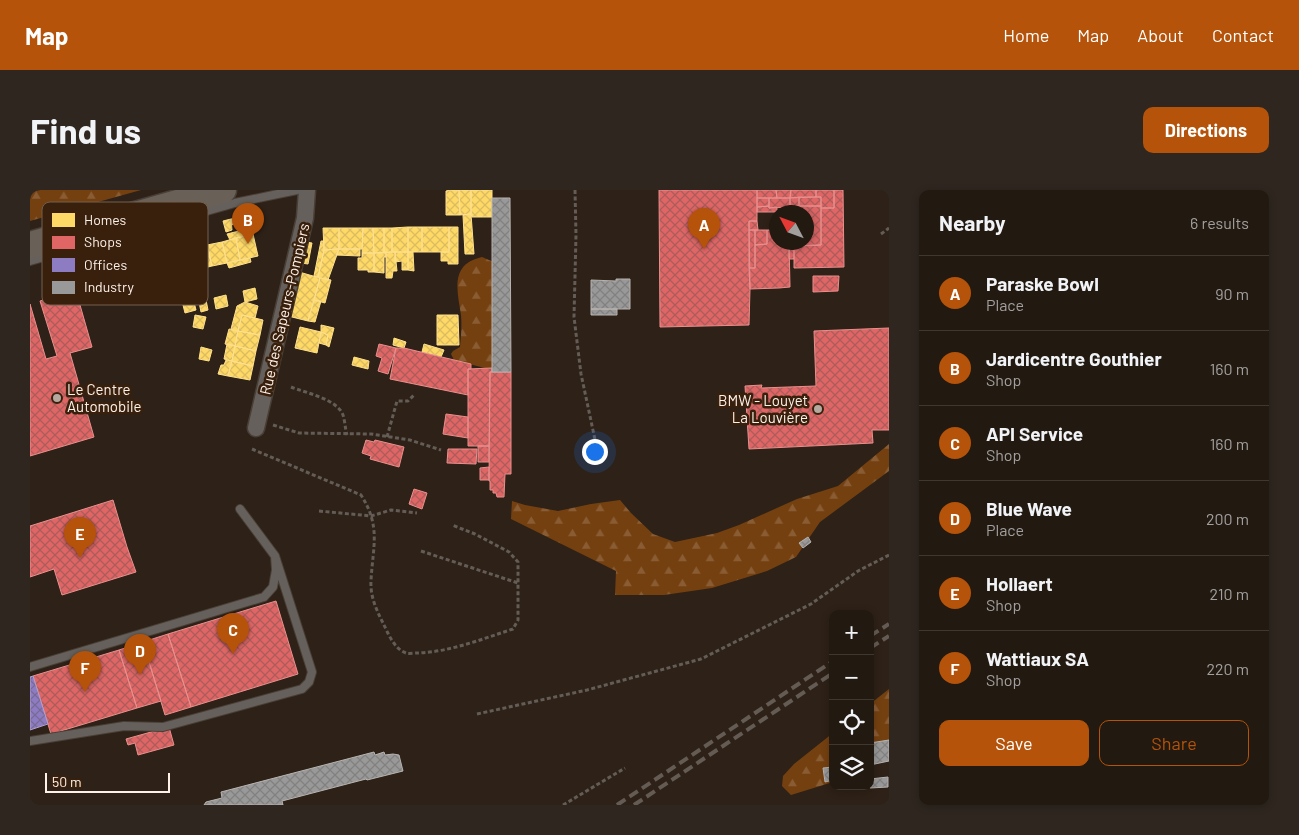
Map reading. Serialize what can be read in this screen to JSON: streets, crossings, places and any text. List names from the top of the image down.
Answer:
{
  "streets": {
    "street": ["Rue des Sapeurs-Pompiers"]
  },
  "places": ["Le Centre Automobile", "BMW - Louyet La Louvière"],
  "legend": [
    "Homes",
    "Shops",
    "Offices",
    "Industry"
  ],
  "scale_bar": "50 m",
  "north": "top left",
  "page": {
    "header": "Map",
    "nav": [
      "Home",
      "Map",
      "About",
      "Contact"
    ],
    "buttons": [
      "Directions",
      ["Save", "Share"]
    ],
    "title": "Find us",
    "heading": ["Nearby", "6 results"],
    "pins": [
      "B",
      "A",
      "E",
      "C",
      "D",
      "F"
    ],
    "list": [
      {
        "mark": "A",
        "name": "Paraske Bowl",
        "note": "Place",
        "value": "90 m"
      },
      {
        "mark": "B",
        "name": "Jardicentre Gouthier",
        "note": "Shop",
        "value": "160 m"
      },
      {
        "mark": "C",
        "name": "API Service",
        "note": "Shop",
        "value": "160 m"
      },
      {
        "mark": "D",
        "name": "Blue Wave",
        "note": "Place",
        "value": "200 m"
      },
      {
        "mark": "E",
        "name": "Hollaert",
        "note": "Shop",
        "value": "210 m"
      },
      {
        "mark": "F",
        "name": "Wattiaux SA",
        "note": "Shop",
        "value": "220 m"
      }
    ],
    "map_buttons": ["+", "−"],
    "scale": "50 m"
  }
}
